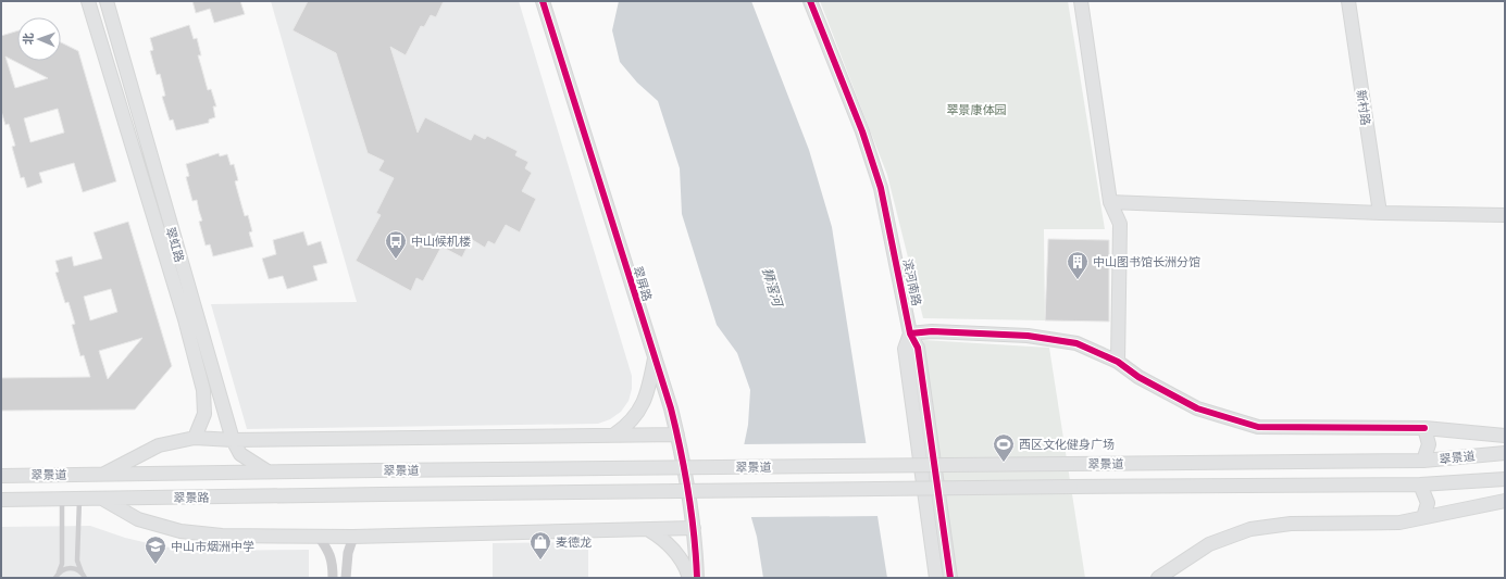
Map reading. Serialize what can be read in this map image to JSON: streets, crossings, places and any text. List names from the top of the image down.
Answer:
{
  "streets": {
    "main road": [
      "新村路",
      "翠虹路",
      "滨河南路",
      "翠屏路",
      "翠景道",
      "翠景路"
    ]
  },
  "crossings": [
    ["翠虹路", "翠景道"]
  ],
  "water": ["狮滘河"],
  "parks": ["翠景康体园"],
  "places": {
    "bus stop": ["中山候机楼"],
    "building": ["中山图书馆长洲分馆"],
    "sports": ["西区文化健身广场"],
    "shop": ["麦德龙"],
    "school or university": ["中山市烟洲中学"]
  },
  "north": "left"
}
